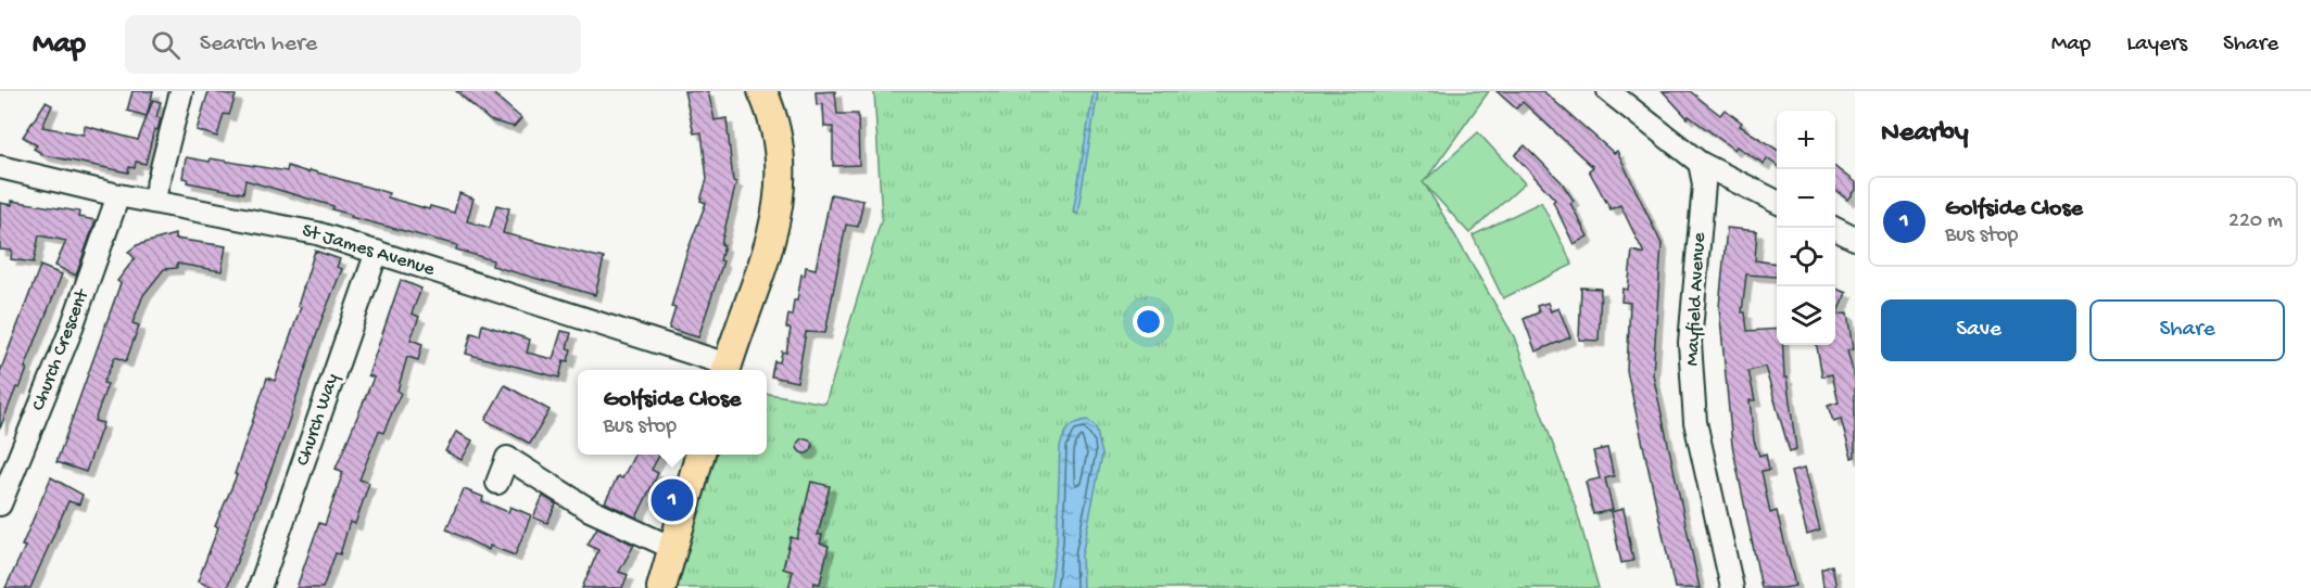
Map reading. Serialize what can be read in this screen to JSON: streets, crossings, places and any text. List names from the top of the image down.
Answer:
{
  "streets": {
    "street": [
      "St James Avenue",
      "Mayfield Avenue",
      "Church Crescent",
      "Church Way"
    ]
  },
  "crossings": [
    ["St James Avenue", "Church Crescent"],
    ["St James Avenue", "Church Way"]
  ],
  "page": {
    "header": "Map",
    "search": "Search here",
    "nav": ["Map", "Layers", "Share"],
    "heading": "Nearby",
    "map_buttons": ["+", "−"],
    "list": [
      {
        "mark": "1",
        "name": "Golfside Close",
        "note": "Bus stop",
        "value": "220 m"
      }
    ],
    "buttons": ["Save", "Share"],
    "popup": ["Golfside Close", "Bus stop"],
    "pins": "1"
  }
}
